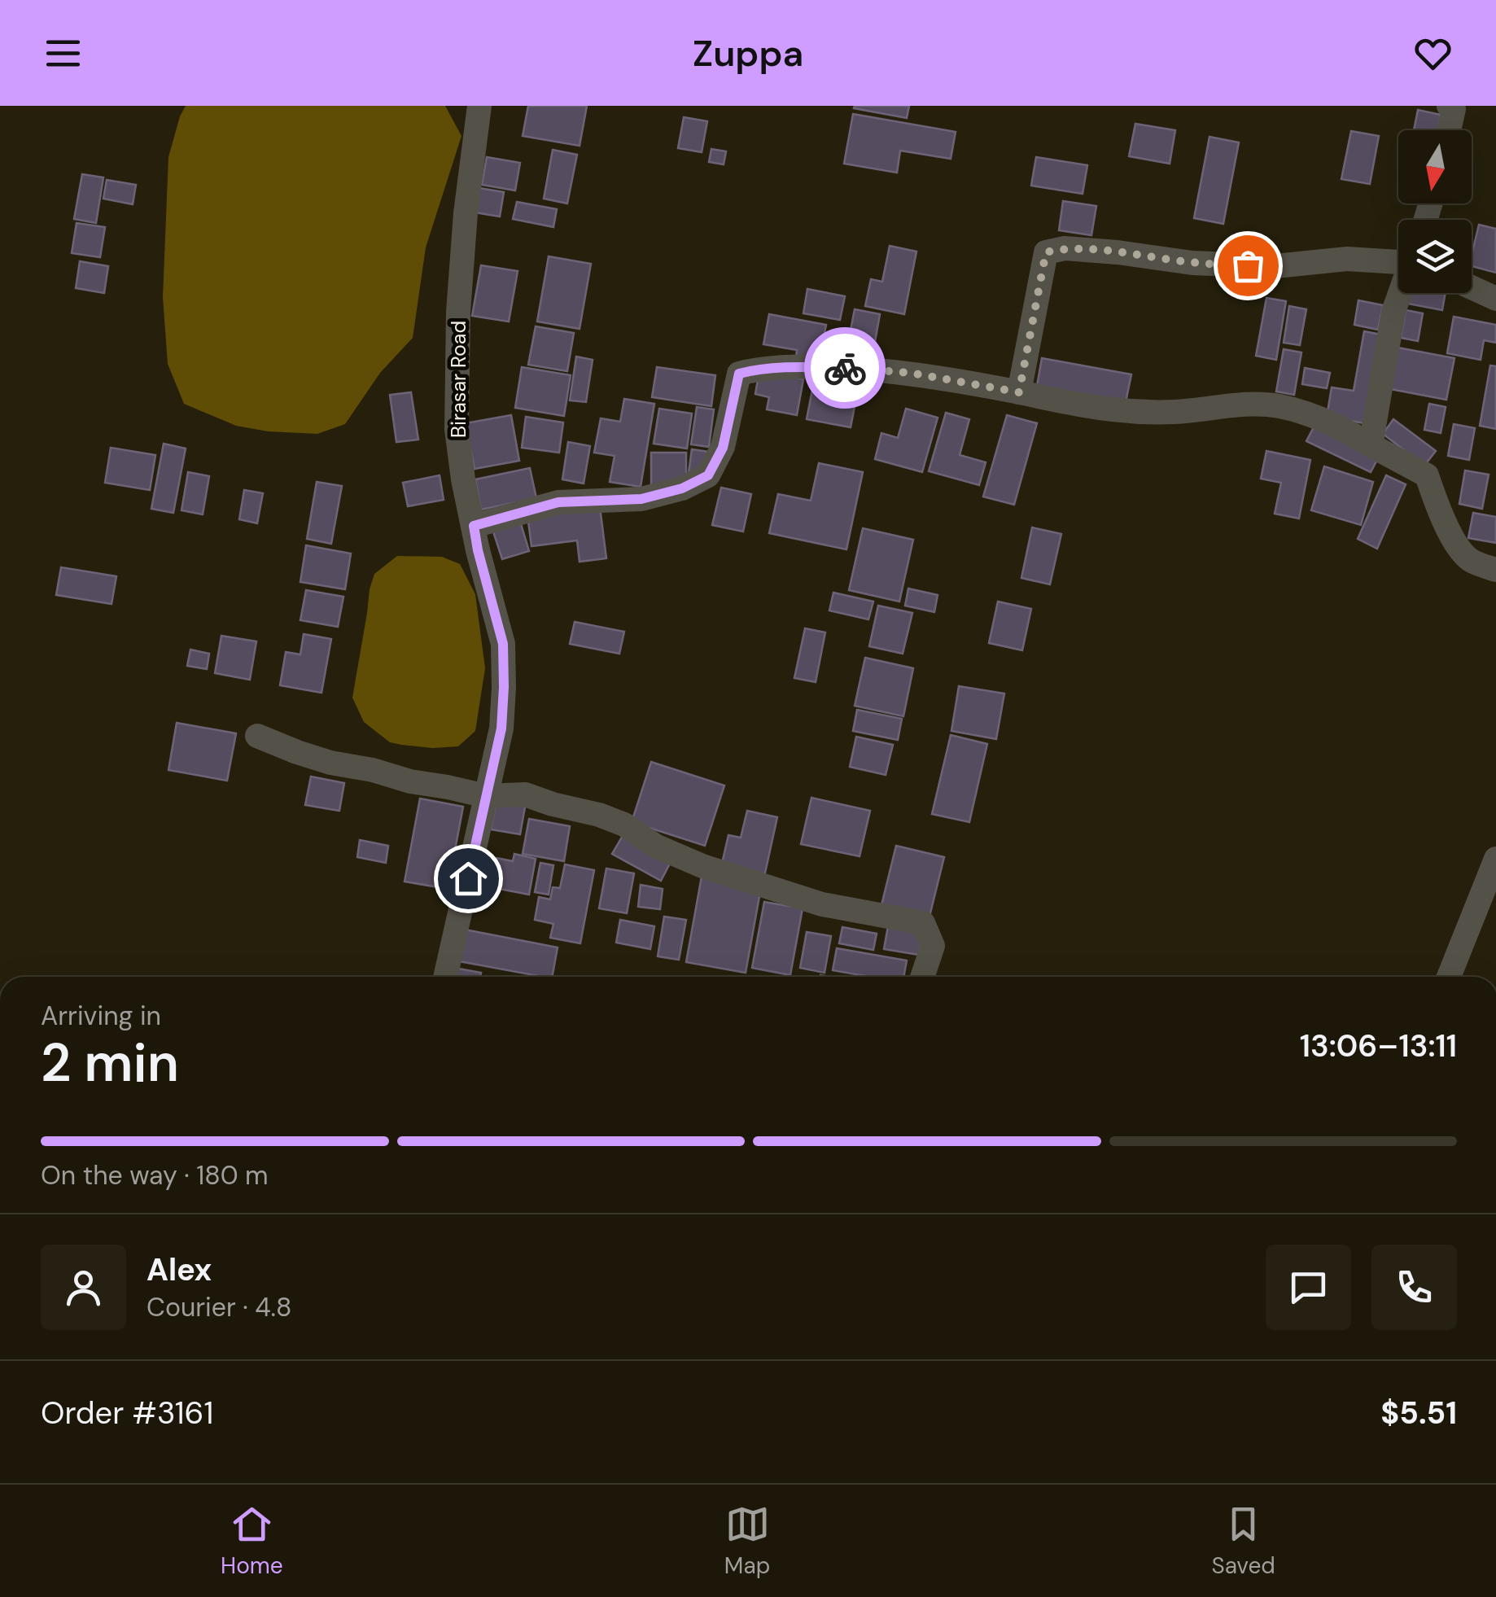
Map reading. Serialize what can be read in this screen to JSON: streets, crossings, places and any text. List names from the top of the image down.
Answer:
{
  "streets": {
    "street": ["Birasar Road"]
  },
  "north": "bottom",
  "page": {
    "header": "Zuppa",
    "heading": ["2 min", "Arriving in", "13:06–13:11"],
    "panel": [
      "Alex",
      "Courier · 4.8",
      "Order #3161",
      "$5.51"
    ],
    "bar": "On the way · 180 m",
    "tabs": ["Home", "Map", "Saved"]
  }
}
